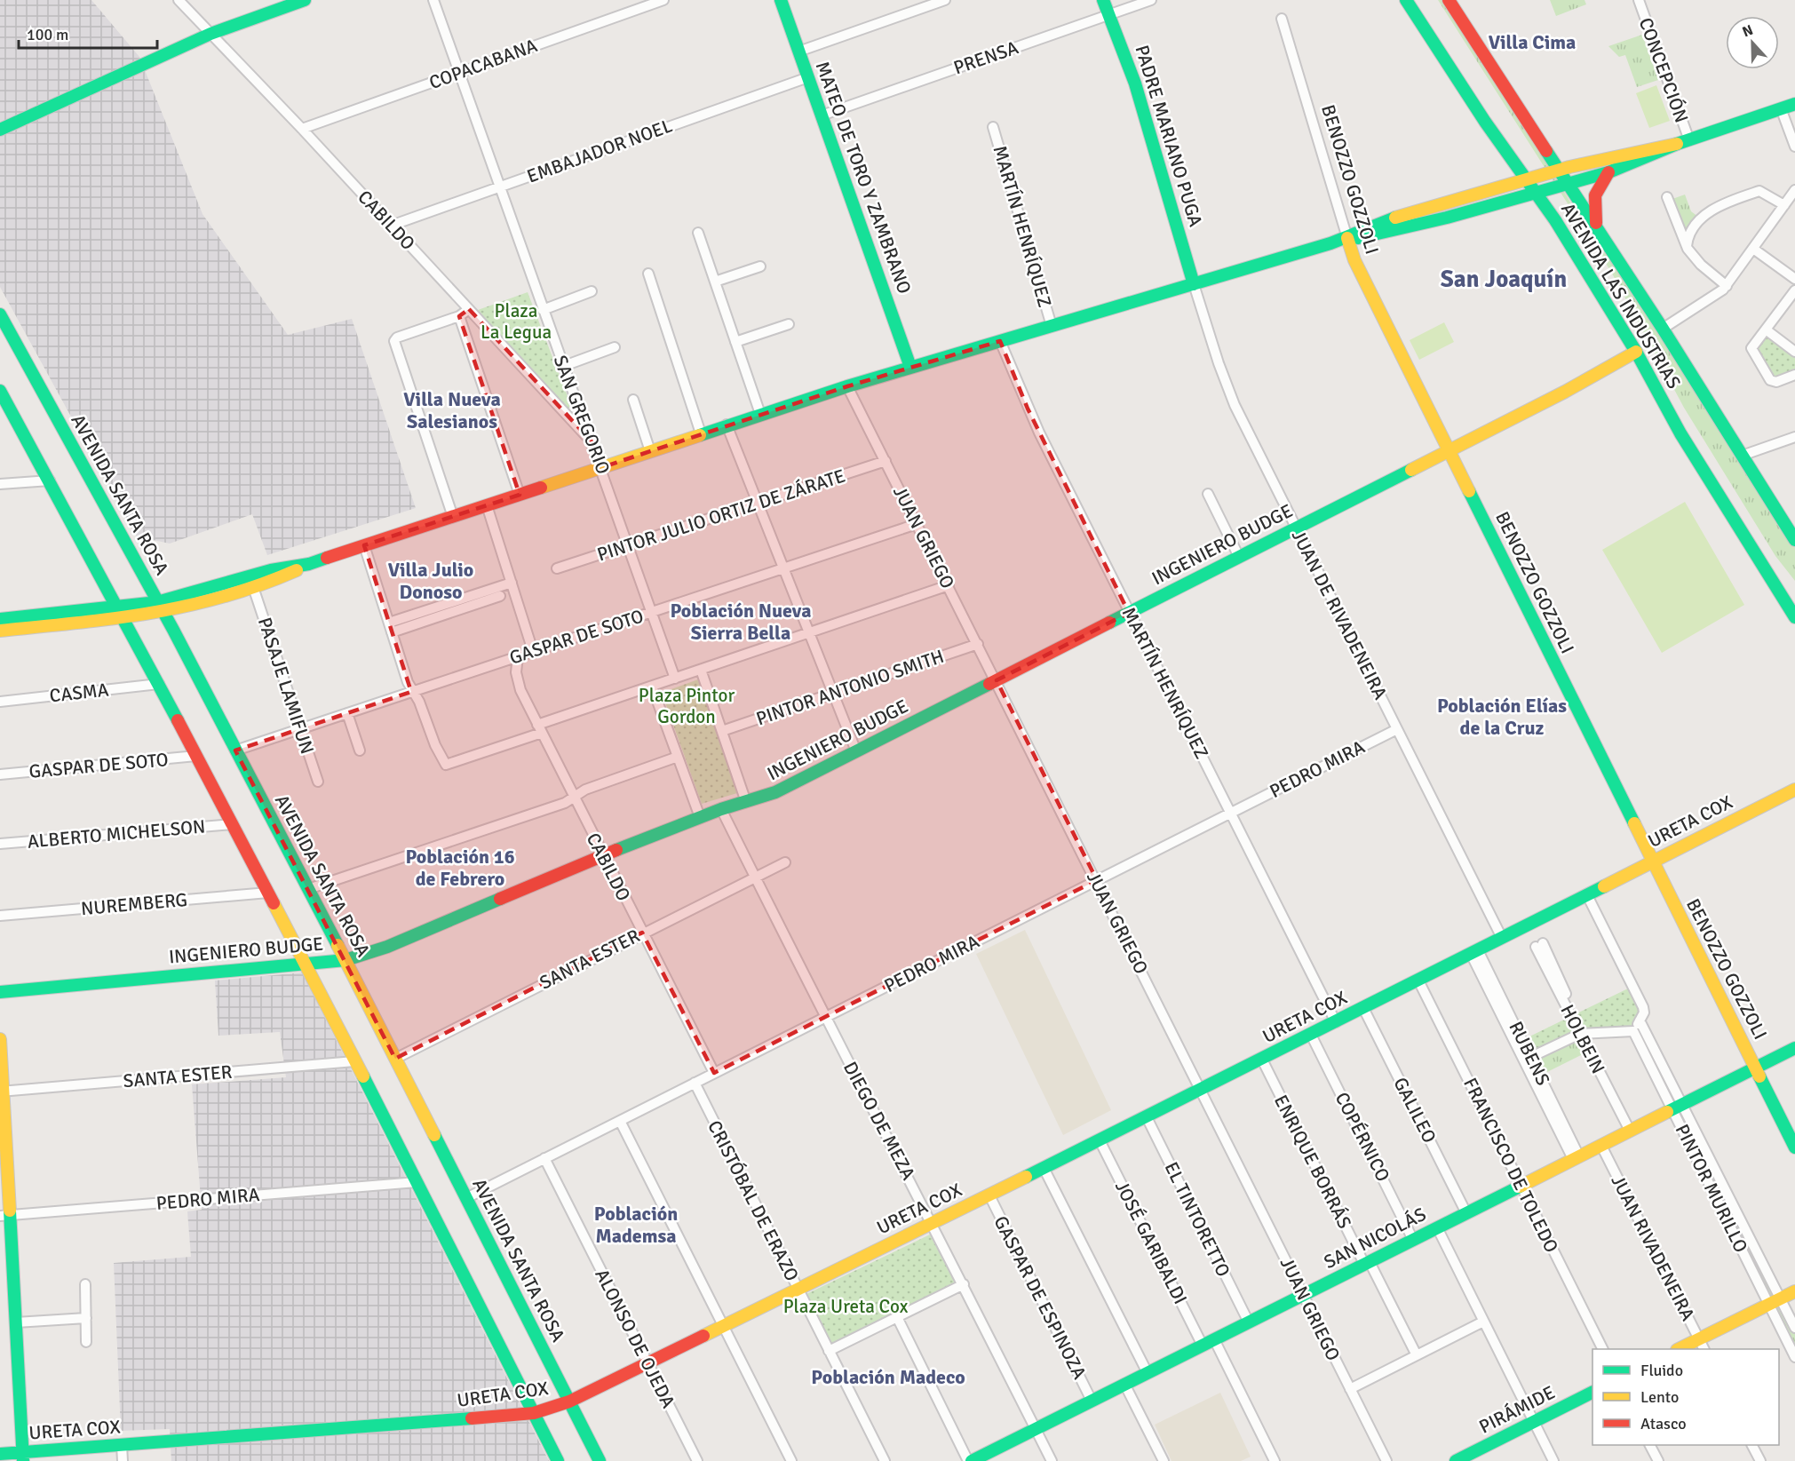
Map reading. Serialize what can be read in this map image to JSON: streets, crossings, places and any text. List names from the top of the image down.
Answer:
{
  "streets": {
    "street": [
      "PRENSA",
      "COPACABANA",
      "CONCEPCIÓN",
      "PADRE MARIANO PUGA",
      "EMBAJADOR NOEL",
      "MATEO DE TORO Y ZAMBRANO",
      "BENOZZO GOZZOLI",
      "CABILDO",
      "MARTÍN HENRÍQUEZ",
      "AVENIDA LAS INDUSTRIAS",
      "SAN GREGORIO",
      "AVENIDA SANTA ROSA",
      "PINTOR JULIO ORTIZ DE ZÁRATE",
      "JUAN GRIEGO",
      "INGENIERO BUDGE",
      "JUAN DE RIVADENEIRA",
      "GASPAR DE SOTO",
      "PASAJE LAMIFUN",
      "PINTOR ANTONIO SMITH",
      "CASMA",
      "PEDRO MIRA",
      "URETA COX",
      "ALBERTO MICHELSON",
      "NUREMBERG",
      "SANTA ESTER",
      "HOLBEIN",
      "RUBENS",
      "GALILEO",
      "DIEGO DE MEZA",
      "COPÉRNICO",
      "ENRIQUE BORRÁS",
      "FRANCISCO DE TOLEDO",
      "PINTOR MURILLO",
      "CRISTÓBAL DE ERAZO",
      "EL TINTORETTO",
      "SAN NICOLÁS",
      "JOSÉ GARIBALDI",
      "JUAN RIVADENEIRA",
      "GASPAR DE ESPINOZA",
      "ALONSO DE OJEDA",
      "PIRÁMIDE"
    ]
  },
  "crossings": [
    ["PRENSA", "PADRE MARIANO PUGA"],
    ["PRENSA", "MATEO DE TORO Y ZAMBRANO"],
    ["COPACABANA", "CABILDO"],
    ["COPACABANA", "SAN GREGORIO"],
    ["PADRE MARIANO PUGA", "JUAN DE RIVADENEIRA"],
    ["EMBAJADOR NOEL", "MATEO DE TORO Y ZAMBRANO"],
    ["EMBAJADOR NOEL", "CABILDO"],
    ["EMBAJADOR NOEL", "SAN GREGORIO"],
    ["BENOZZO GOZZOLI", "INGENIERO BUDGE"],
    ["BENOZZO GOZZOLI", "URETA COX"],
    ["BENOZZO GOZZOLI", "SAN NICOLÁS"],
    ["CABILDO", "SAN GREGORIO"],
    ["CABILDO", "INGENIERO BUDGE"],
    ["CABILDO", "GASPAR DE SOTO"],
    ["CABILDO", "PEDRO MIRA"],
    ["CABILDO", "SANTA ESTER"],
    ["MARTÍN HENRÍQUEZ", "INGENIERO BUDGE"],
    ["MARTÍN HENRÍQUEZ", "PEDRO MIRA"],
    ["MARTÍN HENRÍQUEZ", "URETA COX"],
    ["AVENIDA LAS INDUSTRIAS", "INGENIERO BUDGE"],
    ["SAN GREGORIO", "PINTOR JULIO ORTIZ DE ZÁRATE"],
    ["SAN GREGORIO", "GASPAR DE SOTO"],
    ["AVENIDA SANTA ROSA", "INGENIERO BUDGE"],
    ["AVENIDA SANTA ROSA", "GASPAR DE SOTO"],
    ["AVENIDA SANTA ROSA", "PEDRO MIRA"],
    ["AVENIDA SANTA ROSA", "URETA COX"],
    ["AVENIDA SANTA ROSA", "SANTA ESTER"],
    ["PINTOR JULIO ORTIZ DE ZÁRATE", "JUAN GRIEGO"],
    ["JUAN GRIEGO", "INGENIERO BUDGE"],
    ["JUAN GRIEGO", "GASPAR DE SOTO"],
    ["JUAN GRIEGO", "PINTOR ANTONIO SMITH"],
    ["JUAN GRIEGO", "PEDRO MIRA"],
    ["JUAN GRIEGO", "URETA COX"],
    ["JUAN GRIEGO", "SAN NICOLÁS"],
    ["INGENIERO BUDGE", "JUAN DE RIVADENEIRA"],
    ["INGENIERO BUDGE", "DIEGO DE MEZA"],
    ["JUAN DE RIVADENEIRA", "PEDRO MIRA"],
    ["JUAN DE RIVADENEIRA", "URETA COX"],
    ["GASPAR DE SOTO", "PASAJE LAMIFUN"],
    ["PEDRO MIRA", "DIEGO DE MEZA"],
    ["PEDRO MIRA", "CRISTÓBAL DE ERAZO"],
    ["PEDRO MIRA", "ALONSO DE OJEDA"],
    ["URETA COX", "RUBENS"],
    ["URETA COX", "GALILEO"],
    ["URETA COX", "DIEGO DE MEZA"],
    ["URETA COX", "COPÉRNICO"],
    ["URETA COX", "ENRIQUE BORRÁS"],
    ["URETA COX", "FRANCISCO DE TOLEDO"],
    ["URETA COX", "PINTOR MURILLO"],
    ["URETA COX", "CRISTÓBAL DE ERAZO"],
    ["URETA COX", "EL TINTORETTO"],
    ["URETA COX", "JOSÉ GARIBALDI"],
    ["URETA COX", "GASPAR DE ESPINOZA"],
    ["URETA COX", "ALONSO DE OJEDA"],
    ["SANTA ESTER", "DIEGO DE MEZA"],
    ["HOLBEIN", "SAN NICOLÁS"],
    ["RUBENS", "SAN NICOLÁS"],
    ["GALILEO", "SAN NICOLÁS"],
    ["DIEGO DE MEZA", "SAN NICOLÁS"],
    ["COPÉRNICO", "SAN NICOLÁS"],
    ["ENRIQUE BORRÁS", "SAN NICOLÁS"],
    ["FRANCISCO DE TOLEDO", "SAN NICOLÁS"],
    ["PINTOR MURILLO", "SAN NICOLÁS"],
    ["EL TINTORETTO", "SAN NICOLÁS"],
    ["SAN NICOLÁS", "JOSÉ GARIBALDI"],
    ["SAN NICOLÁS", "JUAN RIVADENEIRA"],
    ["SAN NICOLÁS", "GASPAR DE ESPINOZA"]
  ],
  "districts": [
    "Villa Cima",
    "San Joaquín",
    "Villa Nueva Salesianos",
    "Villa Julio Donoso",
    "Población Nueva Sierra Bella",
    "Población Elías de la Cruz",
    "Población 16 de Febrero",
    "Población Mademsa",
    "Población Madeco"
  ],
  "parks": ["Plaza La Legua", "Plaza Pintor Gordon", "Plaza Ureta Cox"],
  "legend": ["Fluido", "Lento", "Atasco"],
  "scale_bar": "100 m",
  "north": "top"
}
